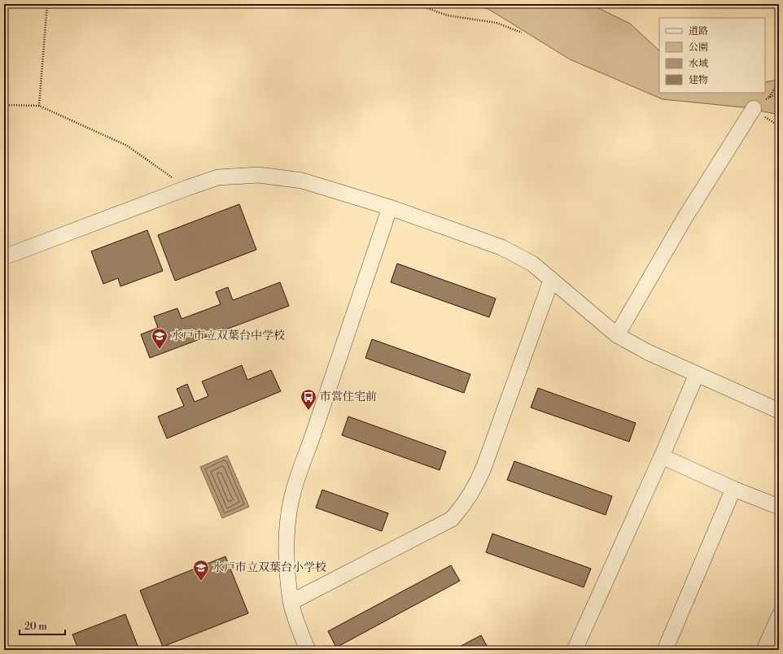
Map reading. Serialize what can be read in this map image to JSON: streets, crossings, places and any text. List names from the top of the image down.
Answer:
{
  "places": {
    "school or university": ["水戸市立双葉台中学校", "水戸市立双葉台小学校"],
    "bus stop": ["市営住宅前"]
  },
  "legend": [
    "道路",
    "公園",
    "水域",
    "建物"
  ],
  "scale_bar": "20 m"
}
